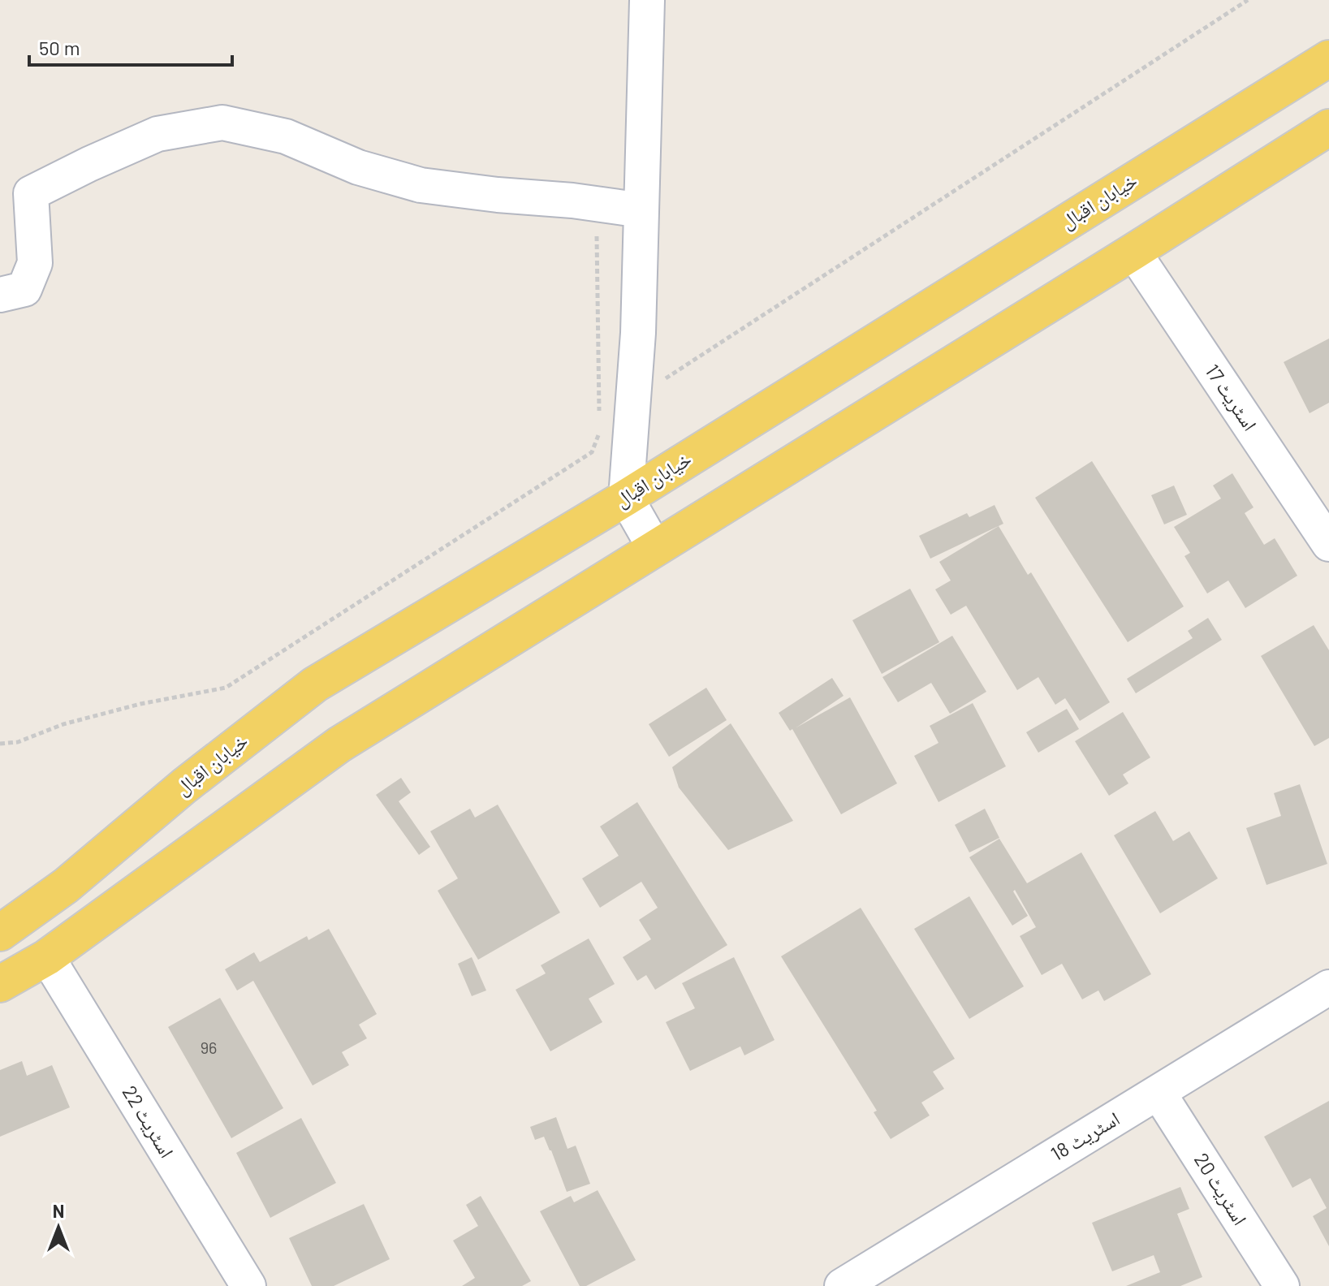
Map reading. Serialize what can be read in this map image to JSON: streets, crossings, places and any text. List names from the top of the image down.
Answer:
{
  "streets": {
    "main road": ["خیابان اقبال"],
    "street": [
      "اسٹریٹ 17",
      "اسٹریٹ 22",
      "اسٹریٹ 18",
      "اسٹریٹ 20"
    ]
  },
  "crossings": [
    ["اسٹریٹ 18", "اسٹریٹ 20"]
  ],
  "house_numbers": ["96"],
  "scale_bar": "50 m",
  "north": "top"
}
